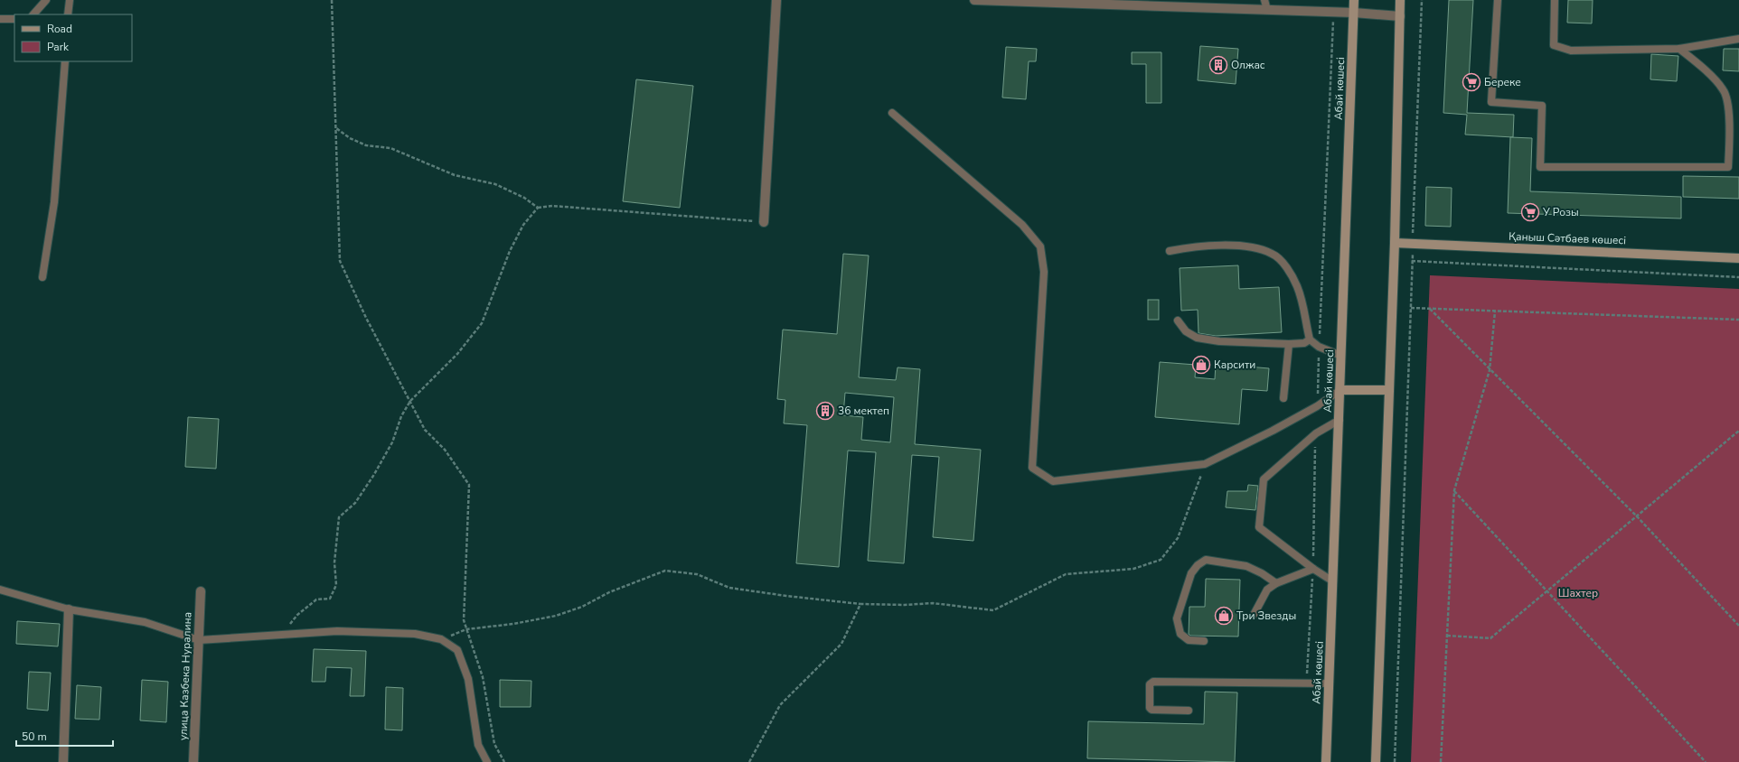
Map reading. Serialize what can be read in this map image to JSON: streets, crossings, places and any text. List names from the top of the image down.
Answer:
{
  "streets": {
    "main road": ["Абай көшесі", "Қаныш Сәтбаев көшесі"],
    "street": ["улица Казбека Нуралина"]
  },
  "parks": ["Шахтер"],
  "places": {
    "building": ["Олжас", "36 мектеп"],
    "supermarket": ["Береке", "У Розы"],
    "shop": ["Карсити", "Три Звезды"]
  },
  "legend": ["Road", "Park"],
  "scale_bar": "50 m"
}
